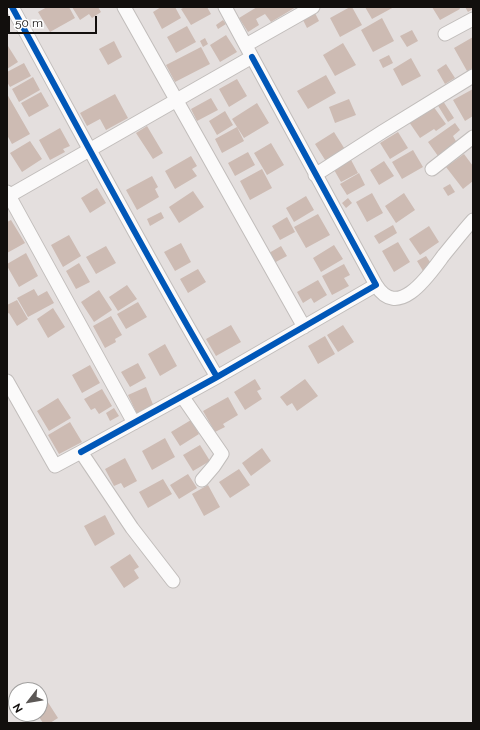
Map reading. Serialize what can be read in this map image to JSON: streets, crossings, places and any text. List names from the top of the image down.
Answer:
{
  "scale_bar": "50 m",
  "north": "bottom left"
}
